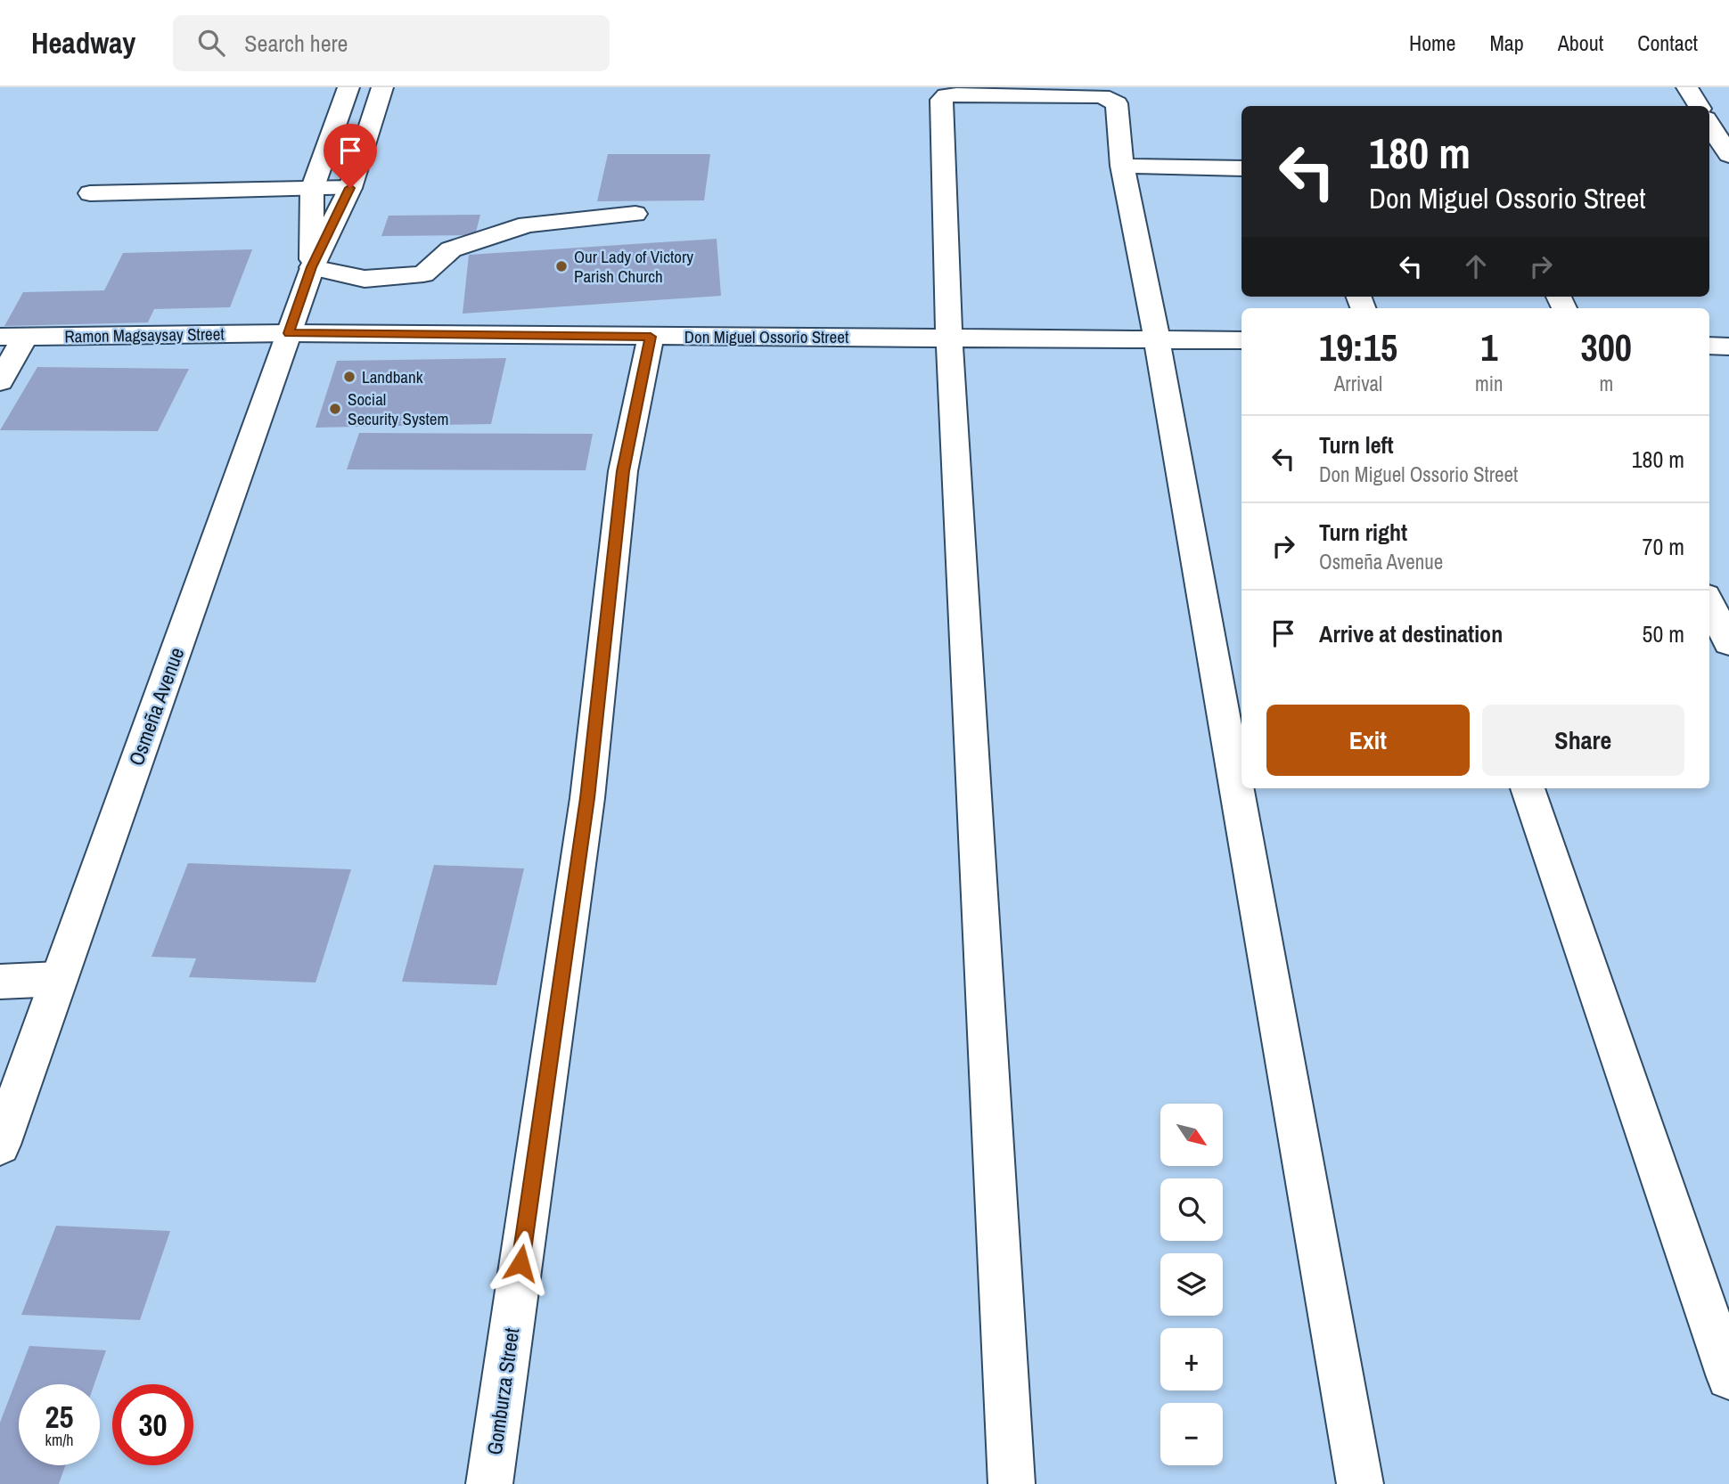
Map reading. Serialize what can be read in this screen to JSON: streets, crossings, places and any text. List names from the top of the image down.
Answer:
{
  "streets": {
    "street": [
      "Ramon Magsaysay Street",
      "Don Miguel Ossorio Street",
      "Osmeña Avenue",
      "Gomburza Street"
    ]
  },
  "crossings": [
    ["Ramon Magsaysay Street", "Don Miguel Ossorio Street"],
    ["Ramon Magsaysay Street", "Osmeña Avenue"],
    ["Don Miguel Ossorio Street", "Osmeña Avenue"],
    ["Don Miguel Ossorio Street", "Gomburza Street"]
  ],
  "places": ["Our Lady of Victory Parish Church", "Landbank", "Social Security System"],
  "north": "bottom right",
  "page": {
    "header": "Headway",
    "search": "Search here",
    "nav": [
      "Home",
      "Map",
      "About",
      "Contact"
    ],
    "turn": ["180 m", "Don Miguel Ossorio Street"],
    "eta": [
      "19:15",
      "Arrival",
      "1",
      "min",
      "300",
      "m"
    ],
    "list": [
      {
        "name": "Turn left",
        "note": "Don Miguel Ossorio Street",
        "value": "180 m"
      },
      {
        "name": "Turn right",
        "note": "Osmeña Avenue",
        "value": "70 m"
      },
      {
        "name": "Arrive at destination",
        "value": "50 m"
      }
    ],
    "buttons": ["Exit", "Share"],
    "map_buttons": ["+", "−"],
    "speed": "25 km/h",
    "limit": "30"
  }
}
